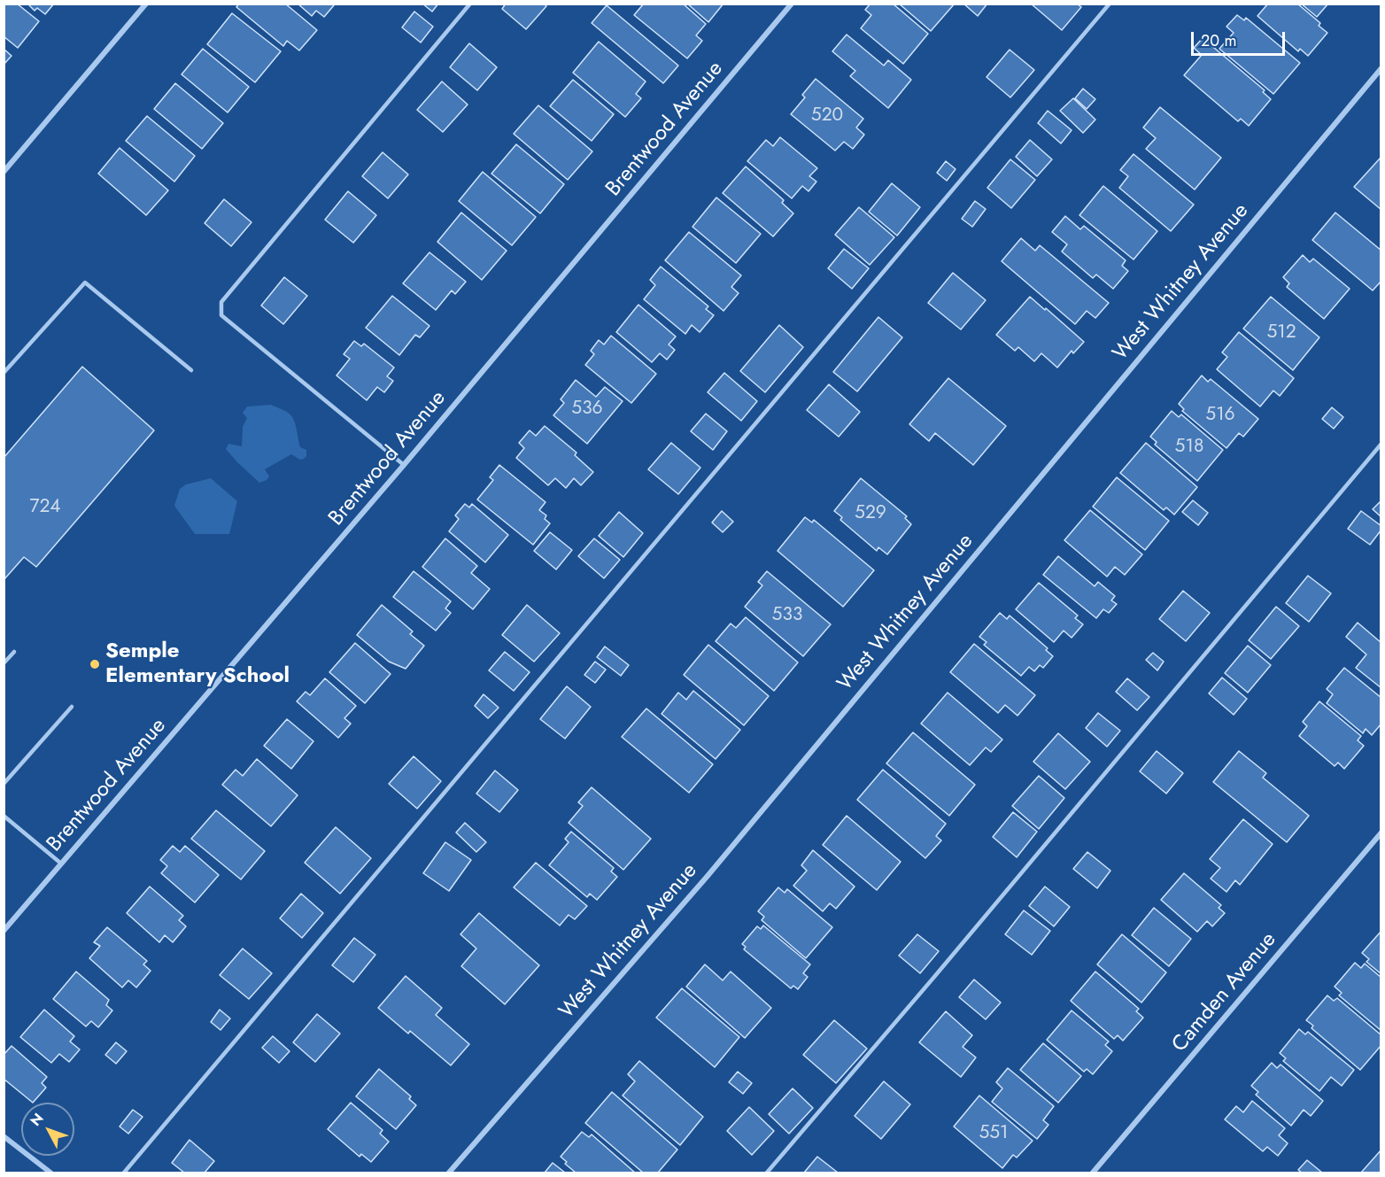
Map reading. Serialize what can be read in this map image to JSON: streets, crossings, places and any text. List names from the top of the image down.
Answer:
{
  "streets": {
    "street": ["Brentwood Avenue", "West Whitney Avenue", "Camden Avenue"]
  },
  "places": ["Semple Elementary School"],
  "house_numbers": [
    "520",
    "512",
    "536",
    "516",
    "518",
    "724",
    "529",
    "533",
    "551"
  ],
  "scale_bar": "20 m",
  "north": "top left"
}
